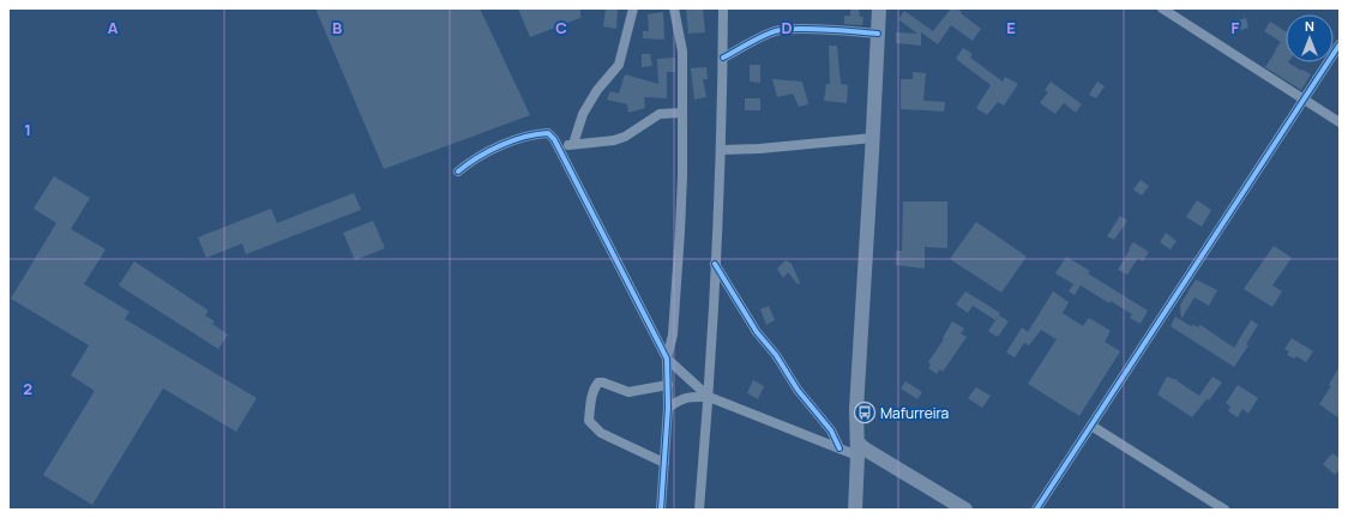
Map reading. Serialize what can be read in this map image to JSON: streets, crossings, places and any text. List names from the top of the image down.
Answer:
{
  "places": {
    "bus stop": ["Mafurreira"]
  },
  "north": "top",
  "grid": {
    "columns": [
      "A",
      "B",
      "C",
      "D",
      "E",
      "F"
    ],
    "rows": ["1", "2"]
  }
}
